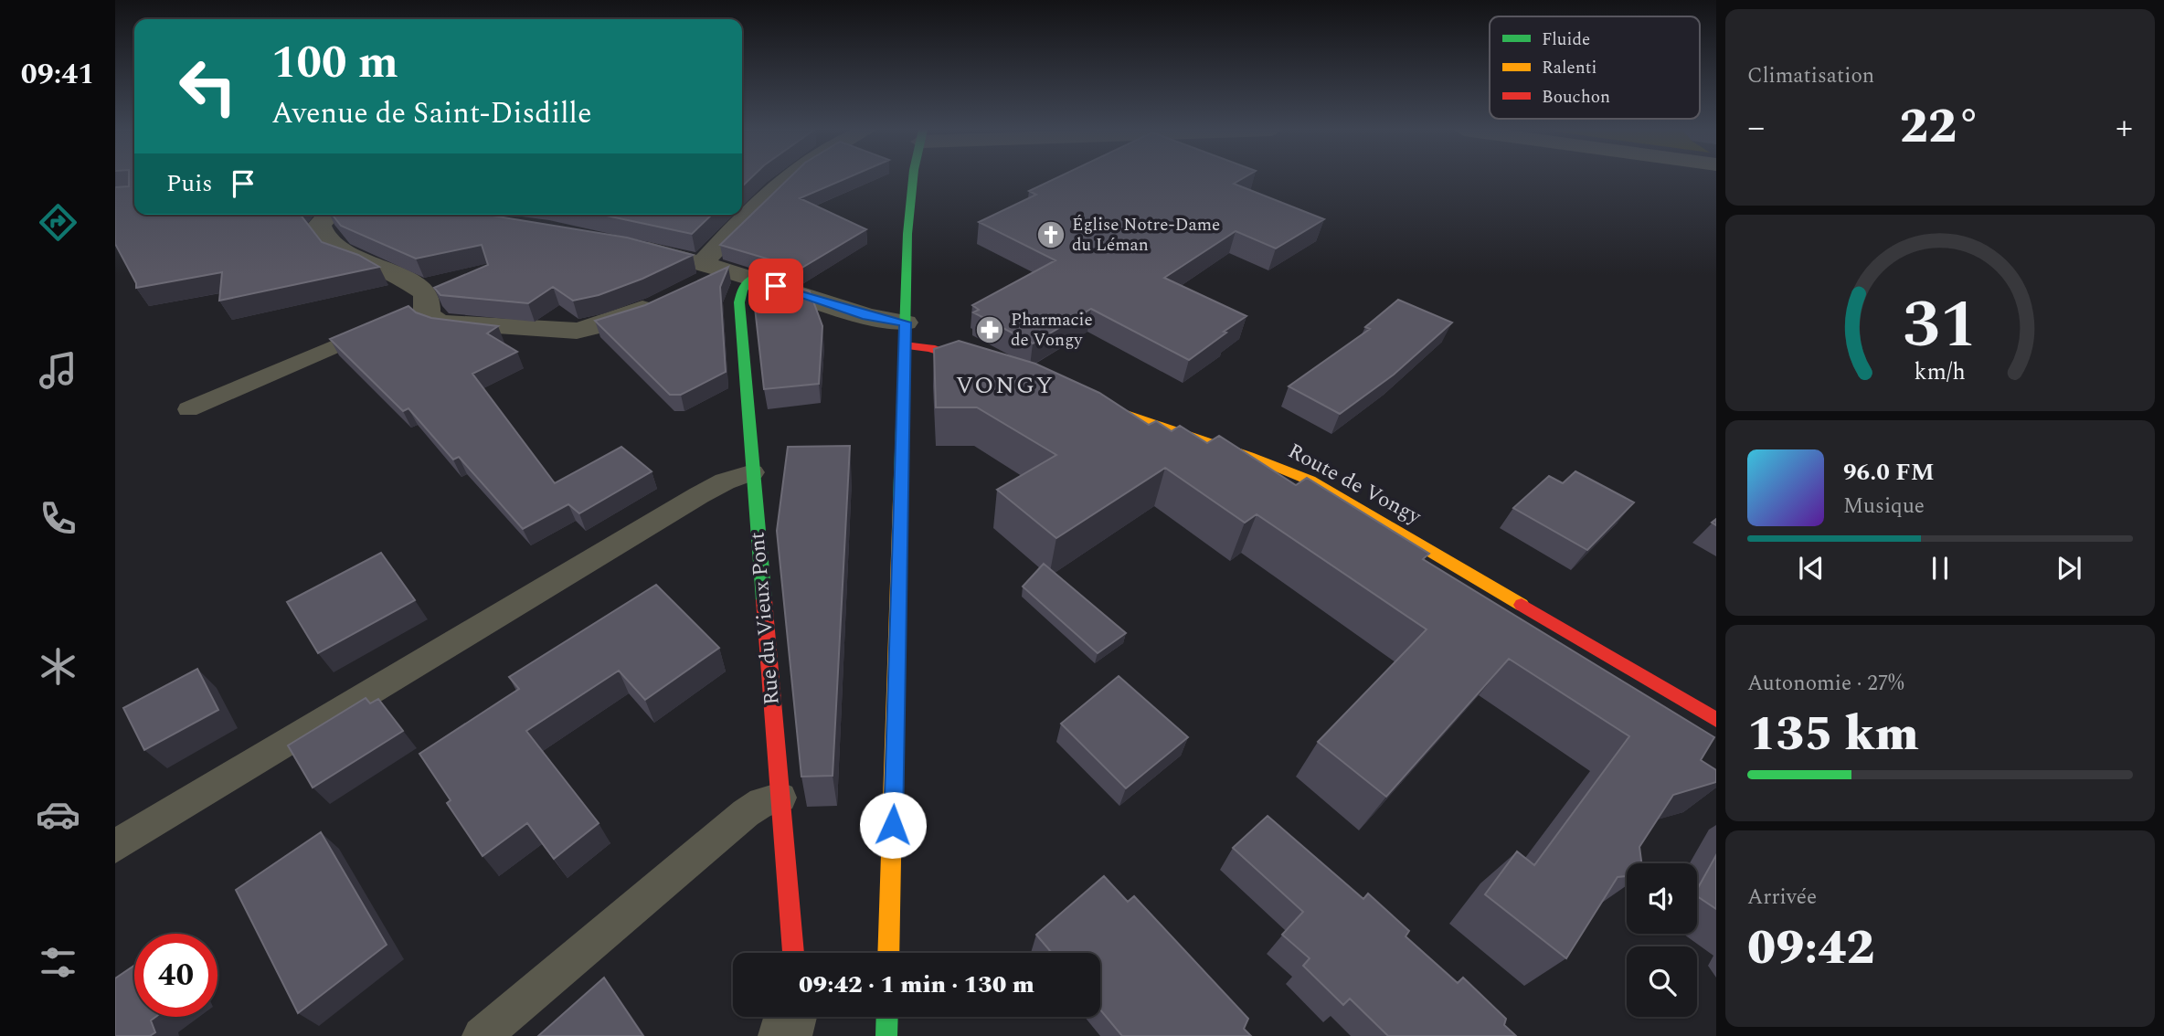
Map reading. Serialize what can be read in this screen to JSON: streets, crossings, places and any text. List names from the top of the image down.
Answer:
{
  "streets": {
    "street": ["Route de Vongy", "Rue du Vieux Pont"]
  },
  "districts": ["VONGY"],
  "places": {
    "church": ["Église Notre-Dame du Léman"],
    "pharmacy": ["Pharmacie de Vongy"]
  },
  "legend": ["Fluide", "Ralenti", "Bouchon"],
  "page": {
    "tabs": "09:41",
    "tile": [
      "Climatisation",
      ["Autonomie · 27%", "135 km"],
      ["Arrivée", "09:42"]
    ],
    "turn": ["100 m", "Avenue de Saint-Disdille"],
    "heat": ["−", "22°", "+"],
    "then": "Puis",
    "song": ["96.0 FM", "Musique"],
    "limit": "40",
    "trip": "09:42 · 1 min · 130 m",
    "gauge": ["31", "km/h"]
  }
}
